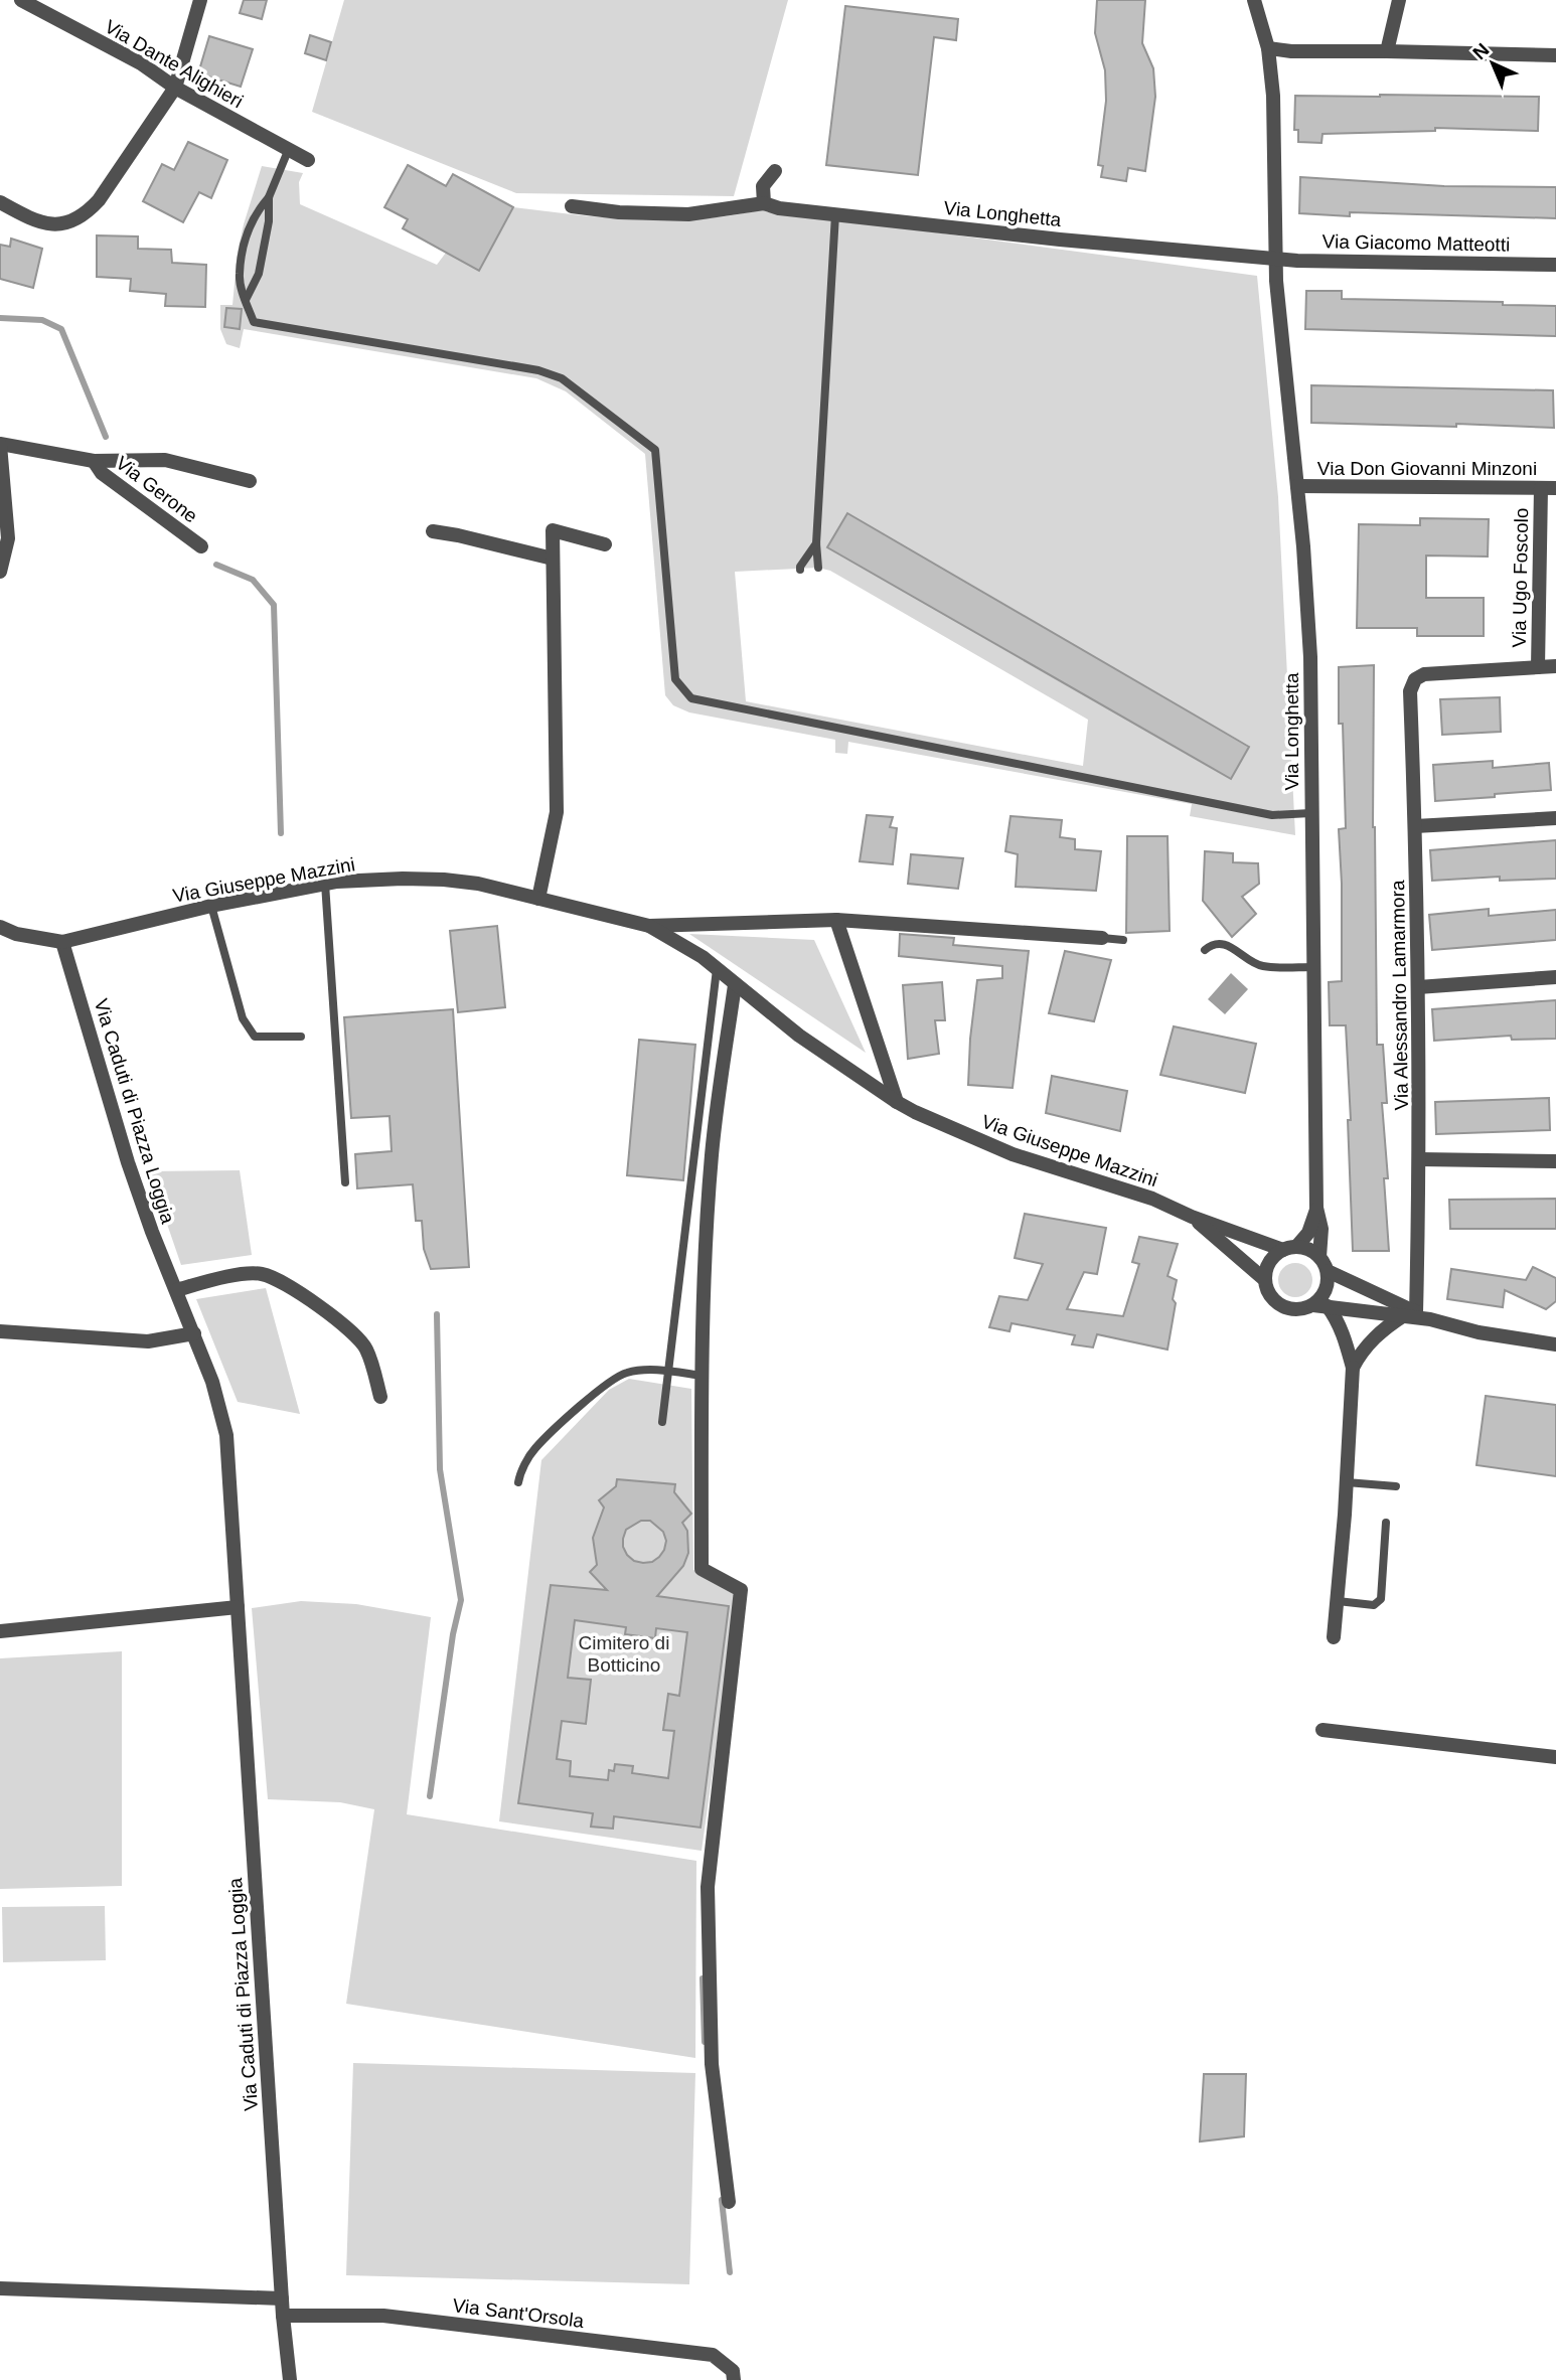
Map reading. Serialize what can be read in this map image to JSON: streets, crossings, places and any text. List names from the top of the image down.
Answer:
{
  "streets": {
    "street": [
      "Via Dante Alighieri",
      "Via Longhetta",
      "Via Giacomo Matteotti",
      "Via Don Giovanni Minzoni",
      "Via Gerone",
      "Via Ugo Foscolo",
      "Via Giuseppe Mazzini",
      "Via Alessandro Lamarmora",
      "Via Caduti di Piazza Loggia",
      "Via Sant'Orsola"
    ]
  },
  "crossings": [
    ["Via Longhetta", "Via Giacomo Matteotti"],
    ["Via Longhetta", "Via Don Giovanni Minzoni"],
    ["Via Longhetta", "Via Giuseppe Mazzini"],
    ["Via Don Giovanni Minzoni", "Via Ugo Foscolo"],
    ["Via Ugo Foscolo", "Via Alessandro Lamarmora"],
    ["Via Giuseppe Mazzini", "Via Alessandro Lamarmora"],
    ["Via Giuseppe Mazzini", "Via Caduti di Piazza Loggia"],
    ["Via Caduti di Piazza Loggia", "Via Sant'Orsola"]
  ],
  "parks": ["Cimitero di Botticino"],
  "north": "top left"
}
